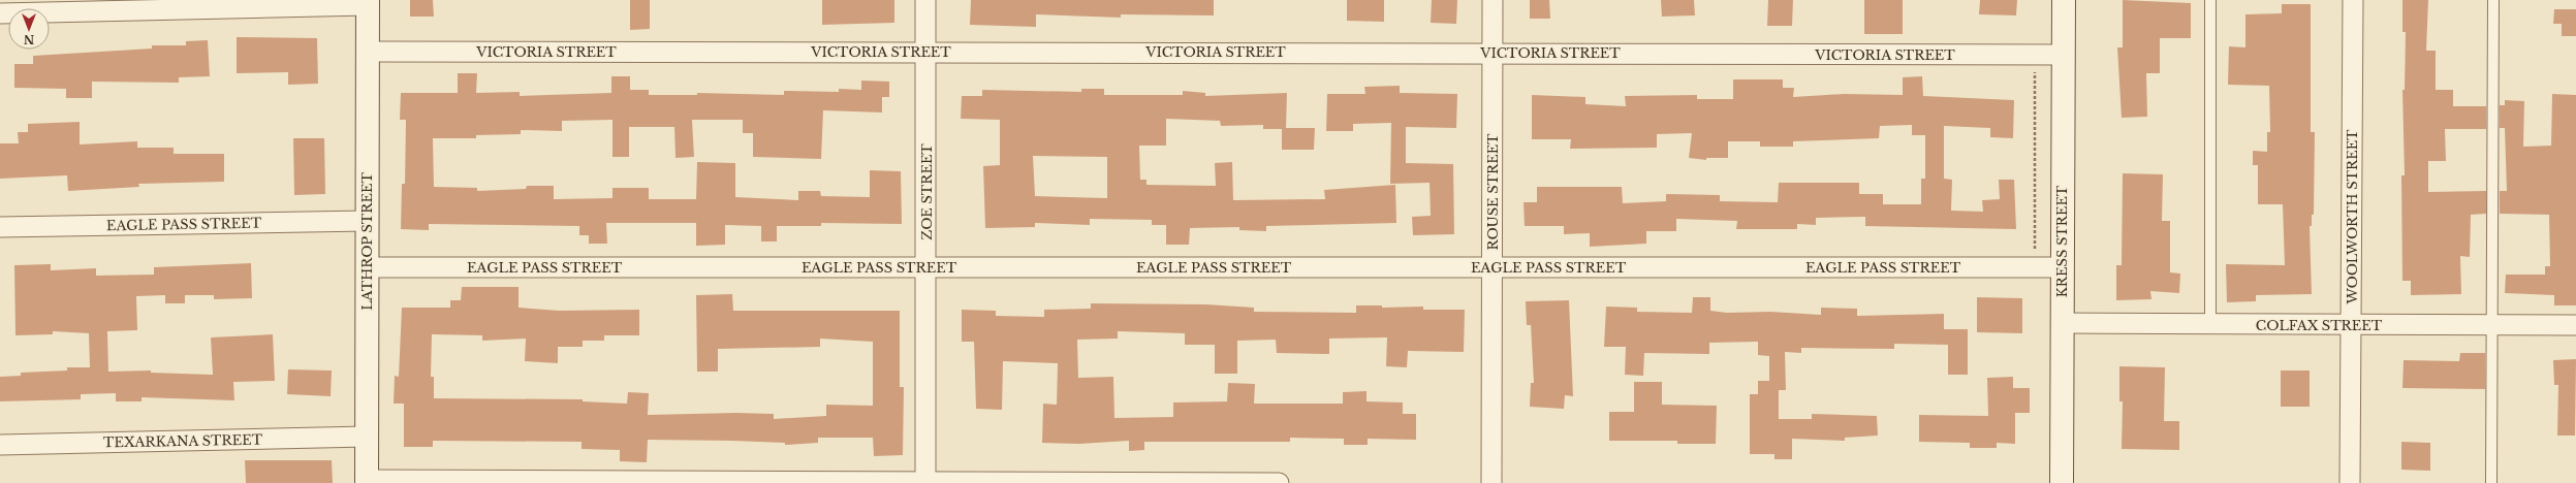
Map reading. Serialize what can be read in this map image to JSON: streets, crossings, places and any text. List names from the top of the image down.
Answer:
{
  "streets": {
    "street": [
      "VICTORIA STREET",
      "ZOE STREET",
      "ROUSE STREET",
      "WOOLWORTH STREET",
      "EAGLE PASS STREET",
      "LATHROP STREET",
      "KRESS STREET",
      "COLFAX STREET",
      "TEXARKANA STREET"
    ]
  },
  "crossings": [
    ["VICTORIA STREET", "ZOE STREET"],
    ["VICTORIA STREET", "ROUSE STREET"],
    ["VICTORIA STREET", "LATHROP STREET"],
    ["VICTORIA STREET", "KRESS STREET"],
    ["ZOE STREET", "EAGLE PASS STREET"],
    ["ROUSE STREET", "EAGLE PASS STREET"],
    ["WOOLWORTH STREET", "COLFAX STREET"],
    ["EAGLE PASS STREET", "LATHROP STREET"],
    ["EAGLE PASS STREET", "KRESS STREET"],
    ["LATHROP STREET", "TEXARKANA STREET"],
    ["KRESS STREET", "COLFAX STREET"]
  ],
  "north": "bottom"
}
